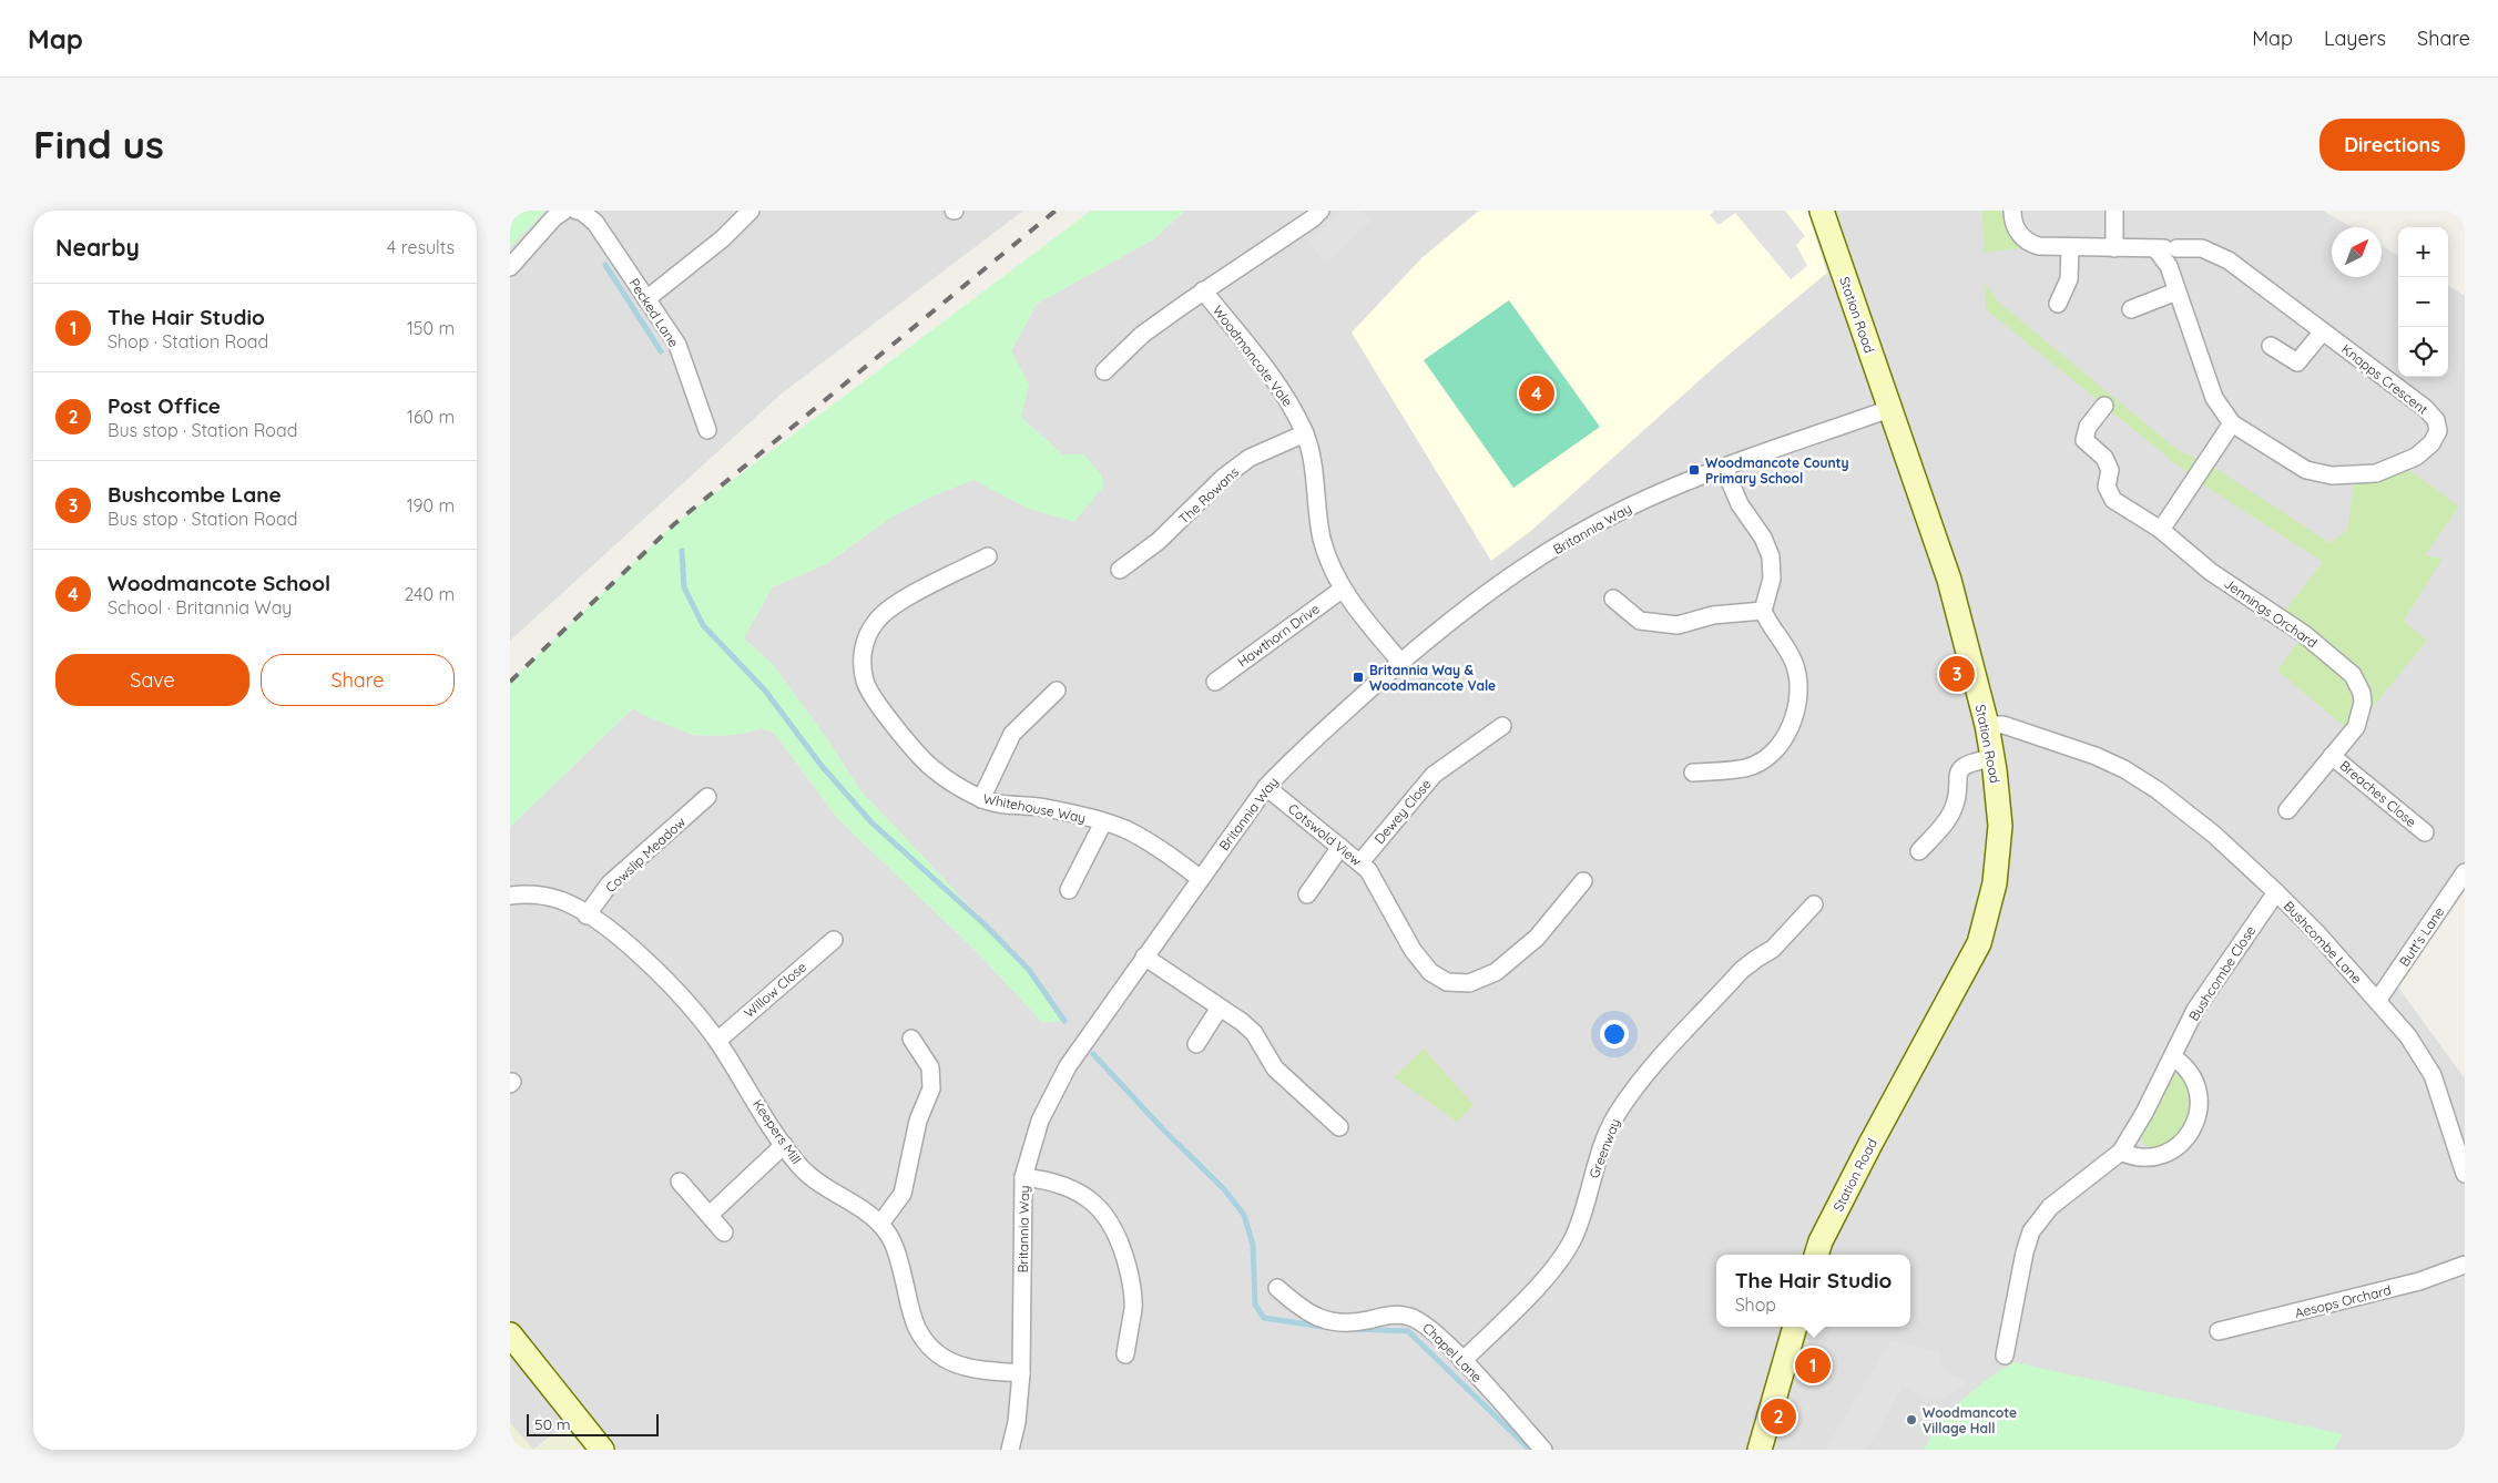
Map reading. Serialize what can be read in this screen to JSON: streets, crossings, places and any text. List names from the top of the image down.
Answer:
{
  "streets": {
    "street": [
      "Pecked Lane",
      "Station Road",
      "Woodmancote Vale",
      "Knapps Crescent",
      "The Rowans",
      "Britannia Way",
      "Jennings Orchard",
      "Hawthorn Drive",
      "Breaches Close",
      "Whitehouse Way",
      "Dewey Close",
      "Cotswold View",
      "Cowslip Meadow",
      "Butt's Lane",
      "Bushcombe Lane",
      "Bushcombe Close",
      "Willow Close",
      "Keepers Mill",
      "Greenway",
      "Aesops Orchard",
      "Chapel Lane"
    ]
  },
  "crossings": [
    ["Station Road", "Britannia Way"],
    ["Station Road", "Bushcombe Lane"],
    ["Woodmancote Vale", "The Rowans"],
    ["Woodmancote Vale", "Britannia Way"],
    ["Woodmancote Vale", "Hawthorn Drive"],
    ["Britannia Way", "Whitehouse Way"],
    ["Britannia Way", "Cotswold View"],
    ["Britannia Way", "Keepers Mill"],
    ["Jennings Orchard", "Breaches Close"],
    ["Dewey Close", "Cotswold View"],
    ["Cowslip Meadow", "Keepers Mill"],
    ["Butt's Lane", "Bushcombe Lane"],
    ["Bushcombe Lane", "Bushcombe Close"],
    ["Willow Close", "Keepers Mill"],
    ["Greenway", "Chapel Lane"]
  ],
  "places": {
    "transit": ["Woodmancote County Primary School", "Britannia Way & Woodmancote Vale"],
    "other": ["Woodmancote Village Hall"]
  },
  "scale_bar": "50 m",
  "north": "top right",
  "page": {
    "header": "Map",
    "nav": ["Map", "Layers", "Share"],
    "buttons": [
      "Directions",
      ["Save", "Share"]
    ],
    "title": "Find us",
    "heading": ["Nearby", "4 results"],
    "map_buttons": ["+", "−"],
    "list": [
      {
        "mark": "1",
        "name": "The Hair Studio",
        "note": "Shop · Station Road",
        "value": "150 m"
      },
      {
        "mark": "2",
        "name": "Post Office",
        "note": "Bus stop · Station Road",
        "value": "160 m"
      },
      {
        "mark": "3",
        "name": "Bushcombe Lane",
        "note": "Bus stop · Station Road",
        "value": "190 m"
      },
      {
        "mark": "4",
        "name": "Woodmancote School",
        "note": "School · Britannia Way",
        "value": "240 m"
      }
    ],
    "pins": [
      "4",
      "3",
      "1",
      "2"
    ],
    "popup": ["The Hair Studio", "Shop"],
    "scale": "50 m"
  }
}
